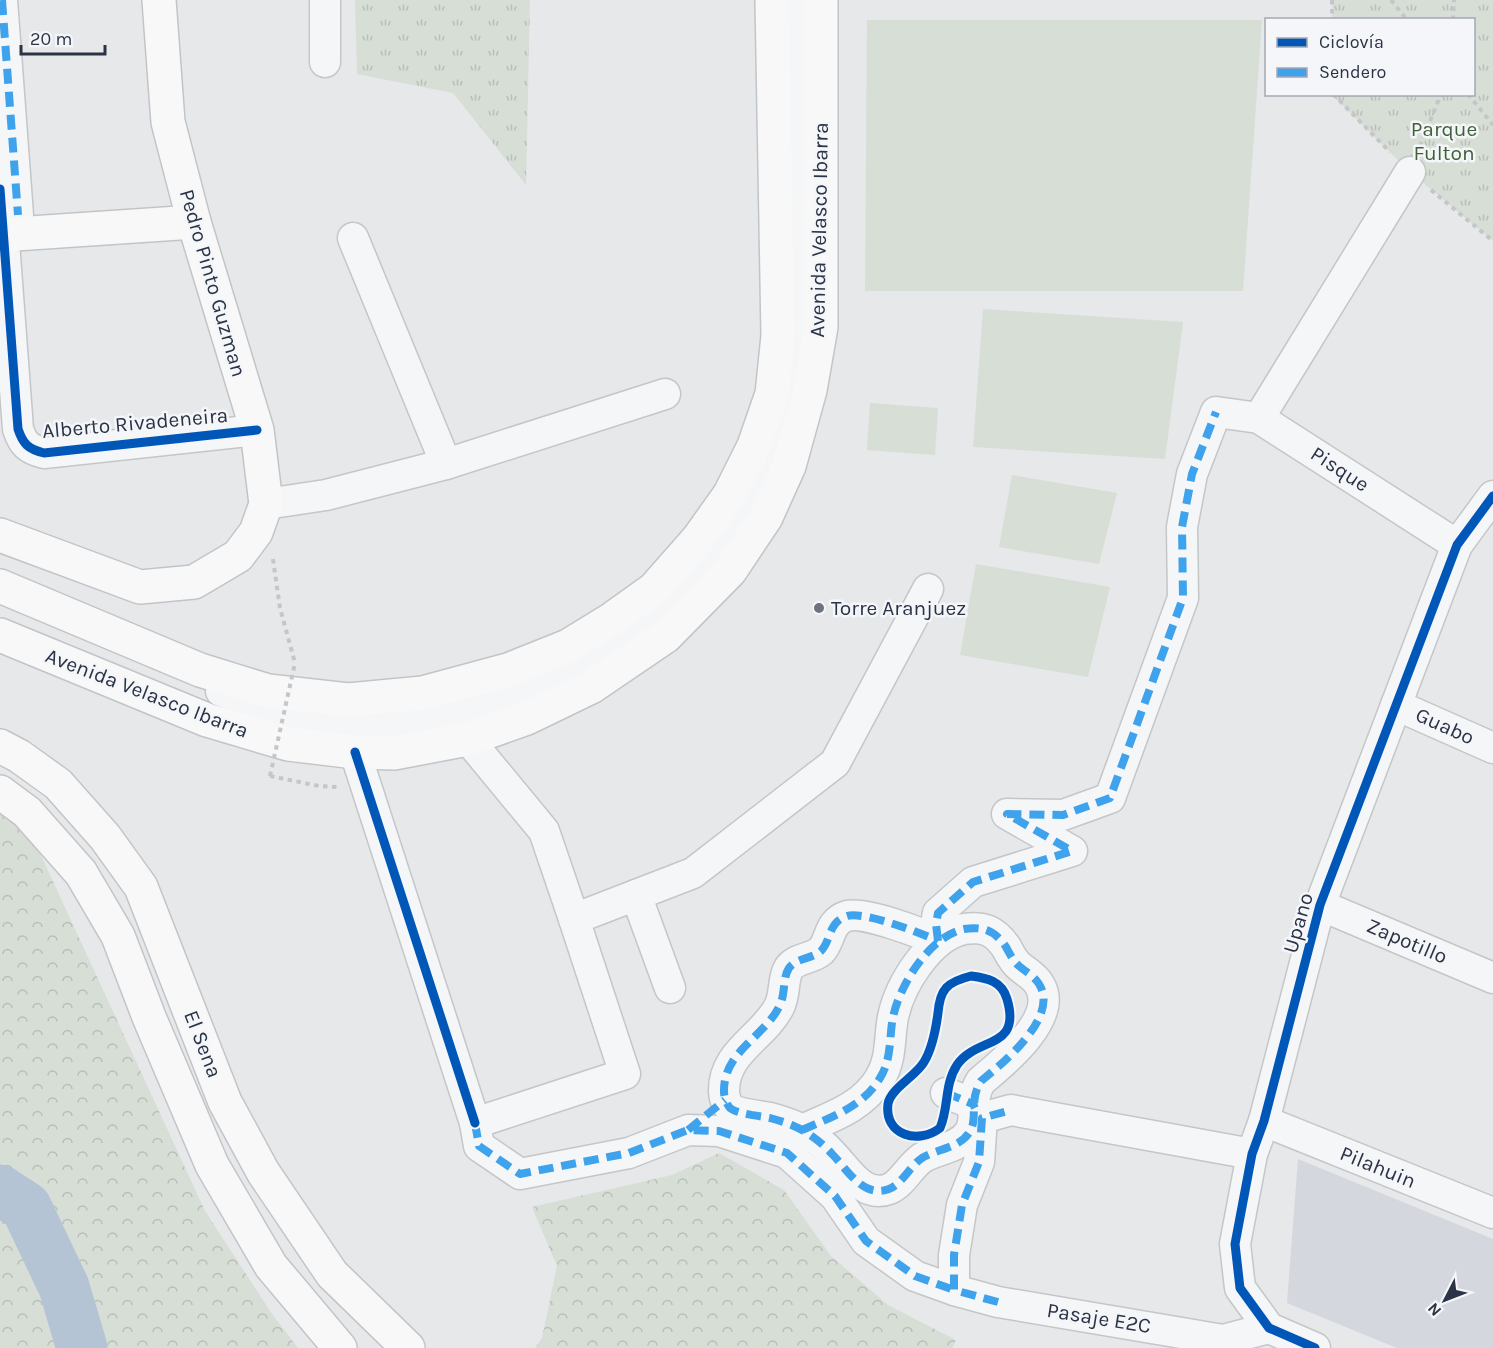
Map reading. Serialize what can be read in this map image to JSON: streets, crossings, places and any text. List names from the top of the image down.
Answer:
{
  "streets": {
    "main road": ["Avenida Velasco Ibarra", "Pedro Pinto Guzman", "El Sena"],
    "street": [
      "Alberto Rivadeneira",
      "Pisque",
      "Guabo",
      "Upano",
      "Zapotillo",
      "Pilahuin",
      "Pasaje E2C"
    ]
  },
  "crossings": [
    ["Pedro Pinto Guzman", "Alberto Rivadeneira"],
    ["Pisque", "Upano"],
    ["Guabo", "Upano"],
    ["Upano", "Zapotillo"],
    ["Upano", "Pilahuin"],
    ["Upano", "Pasaje E2C"]
  ],
  "parks": ["Parque Fulton"],
  "places": ["Torre Aranjuez"],
  "legend": ["Ciclovía", "Sendero"],
  "scale_bar": "20 m",
  "north": "bottom left"
}
